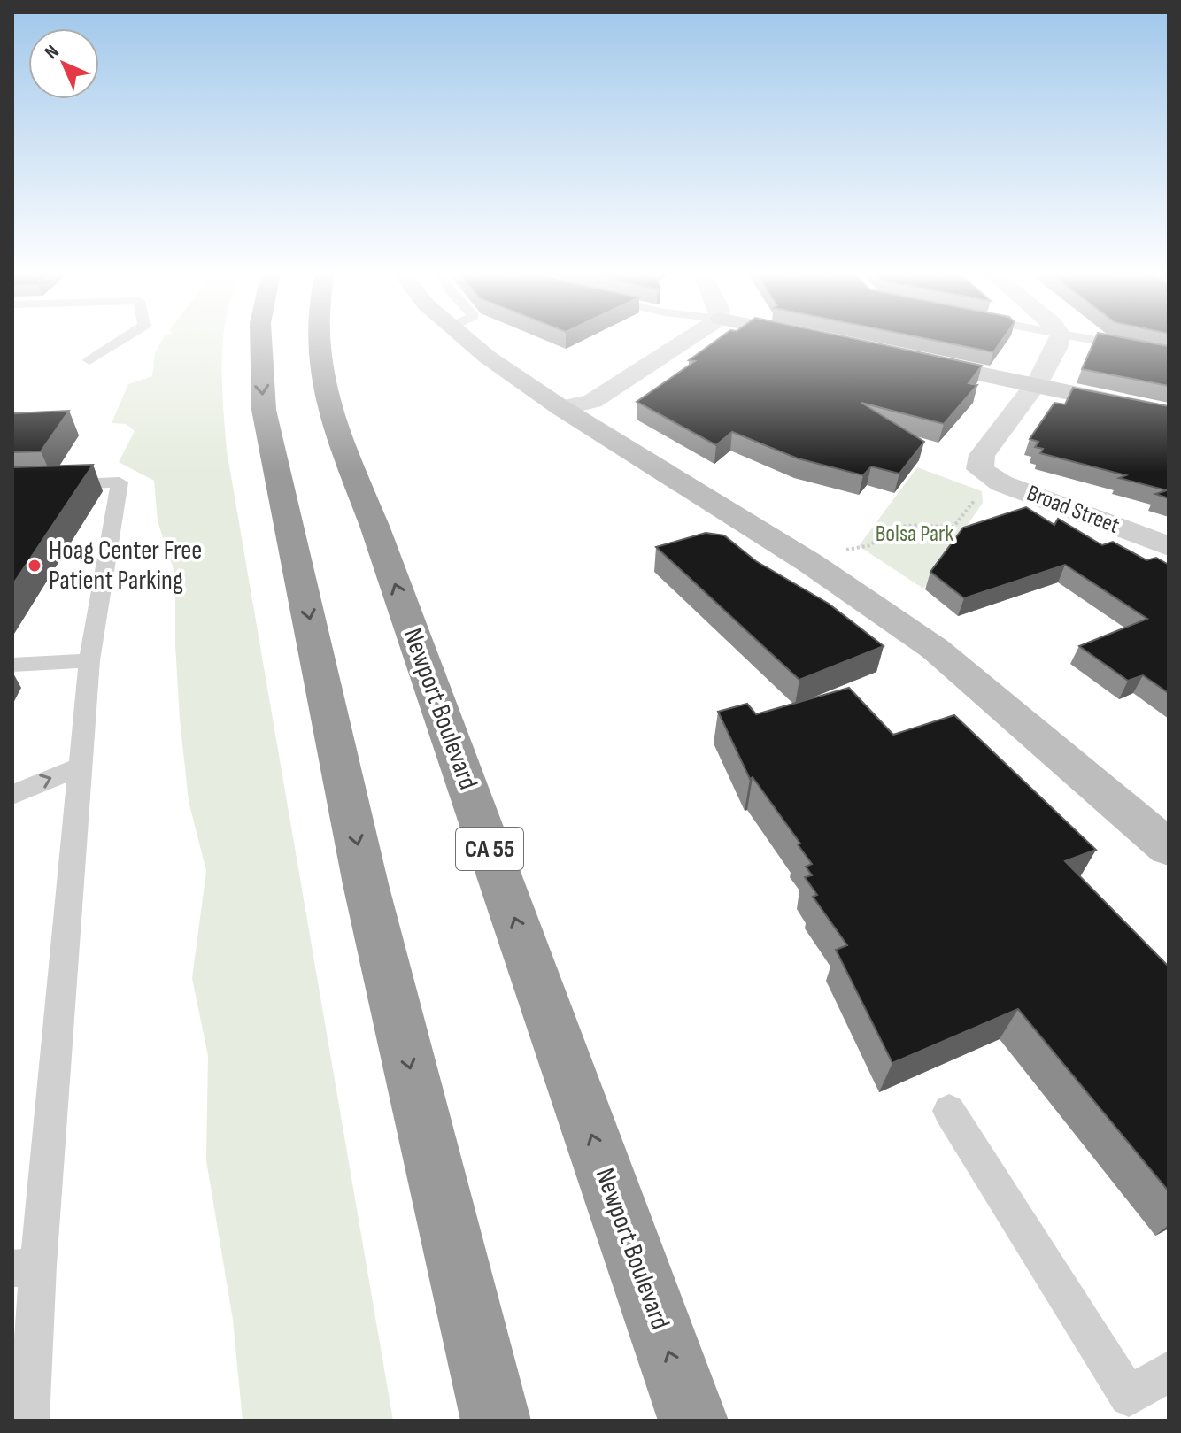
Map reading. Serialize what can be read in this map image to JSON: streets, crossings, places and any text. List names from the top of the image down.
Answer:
{
  "streets": {
    "highway": ["Newport Boulevard", "CA 55"],
    "street": ["Broad Street"]
  },
  "parks": ["Bolsa Park"],
  "places": ["Hoag Center Free Patient Parking"],
  "north": "top left"
}
